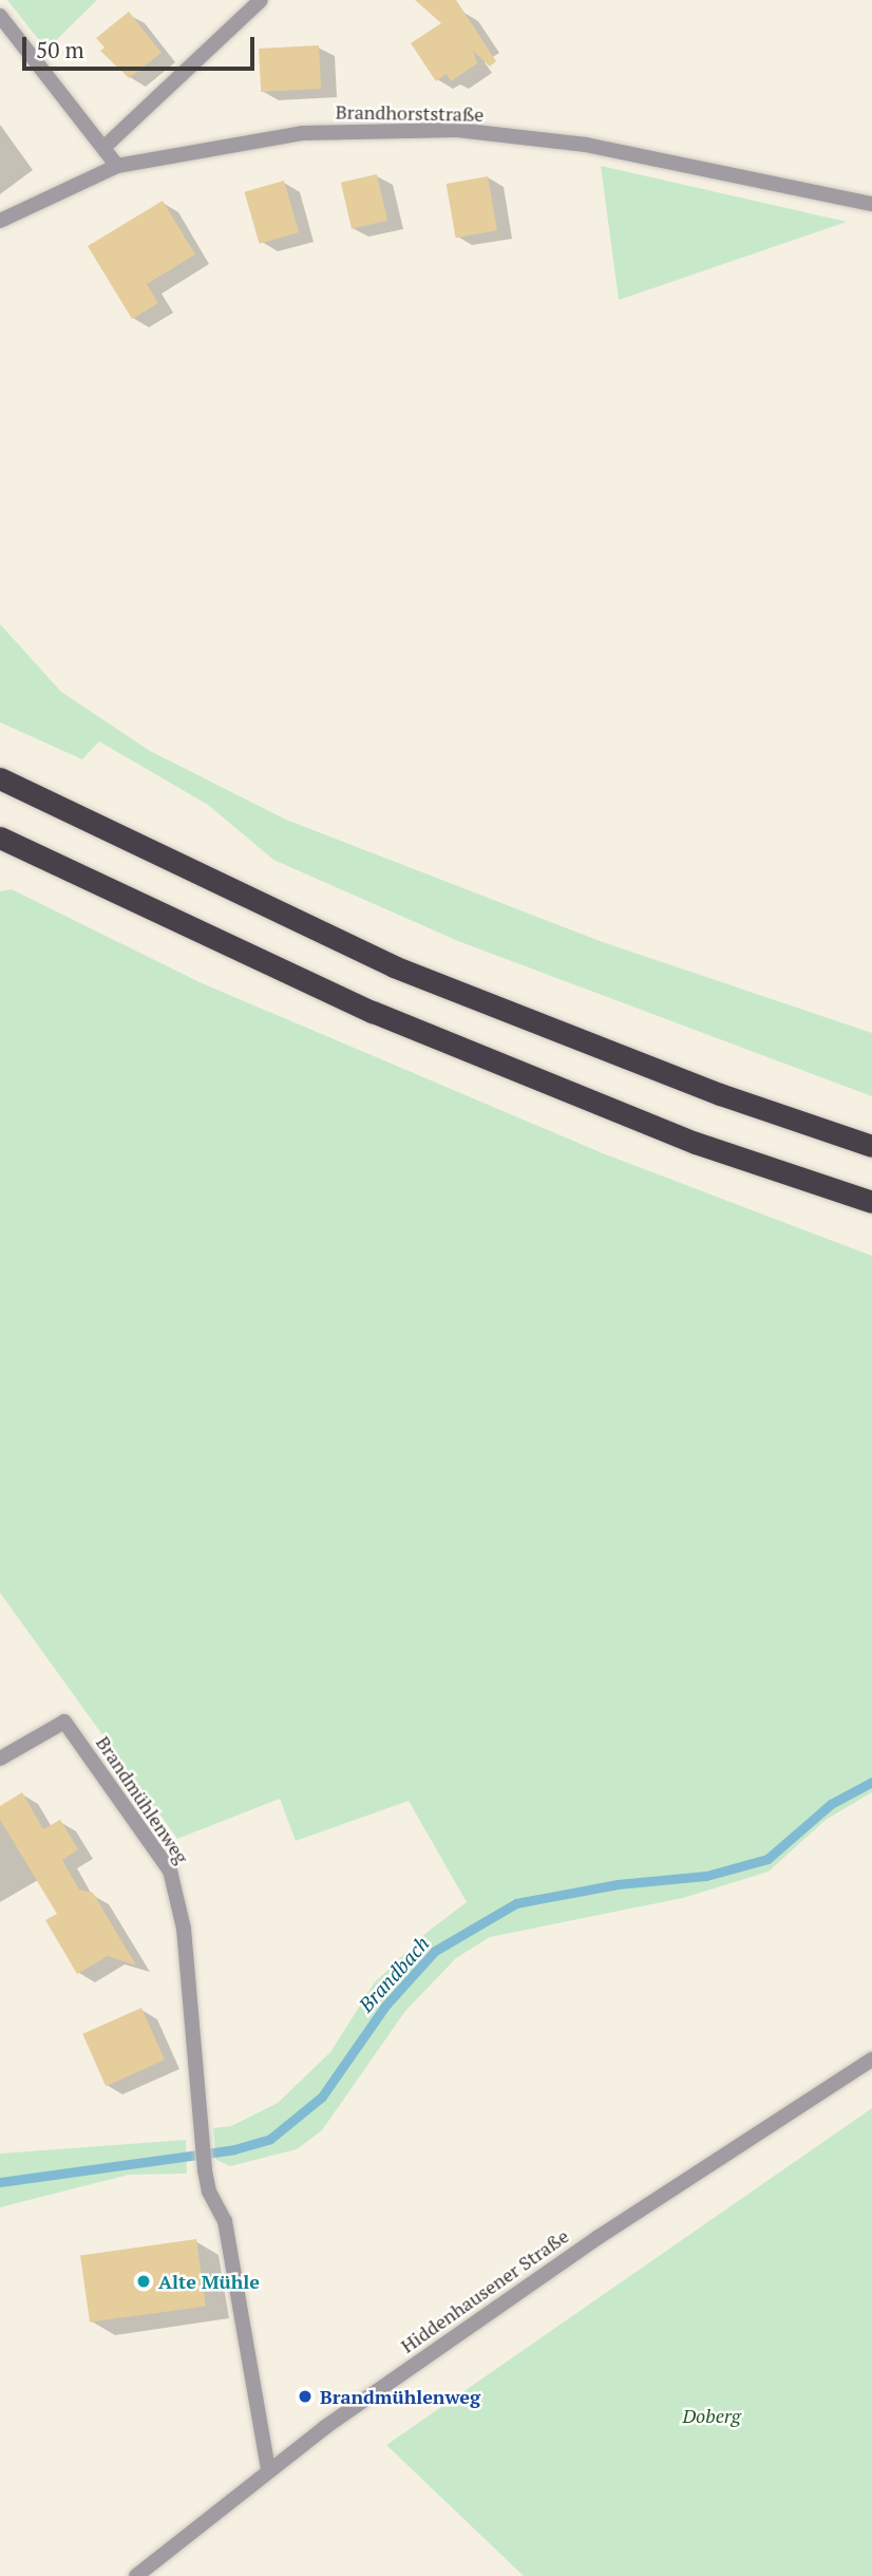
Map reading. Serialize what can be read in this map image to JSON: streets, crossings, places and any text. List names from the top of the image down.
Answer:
{
  "streets": {
    "street": ["Brandhorststraße", "Brandmühlenweg", "Hiddenhausener Straße"]
  },
  "crossings": [
    ["Brandmühlenweg", "Hiddenhausener Straße"]
  ],
  "water": ["Brandbach"],
  "parks": ["Doberg"],
  "places": ["Alte Mühle", "Brandmühlenweg"],
  "scale_bar": "50 m"
}
